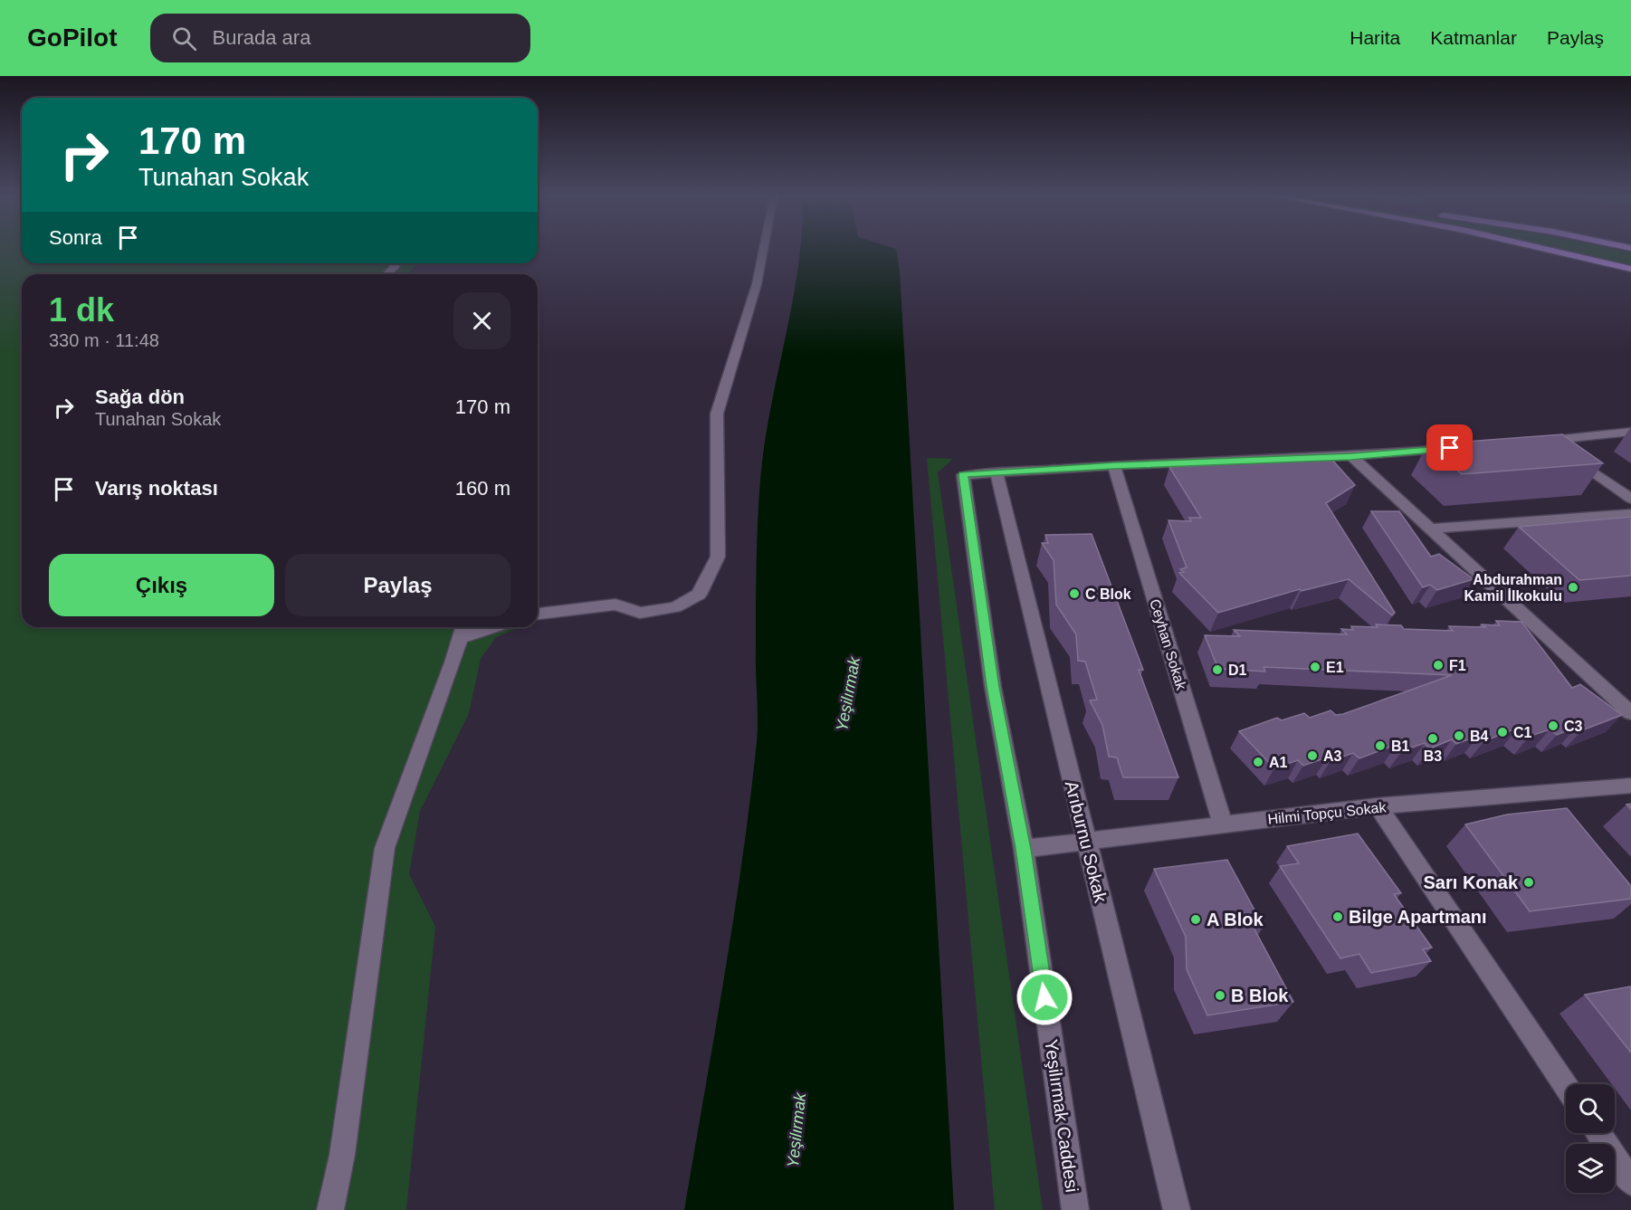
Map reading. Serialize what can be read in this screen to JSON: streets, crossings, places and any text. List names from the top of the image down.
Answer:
{
  "streets": {
    "street": [
      "Ceyhan Sokak",
      "Hilmi Topçu Sokak",
      "Arıburnu Sokak",
      "Yeşilırmak Caddesi"
    ]
  },
  "crossings": [
    ["Ceyhan Sokak", "Hilmi Topçu Sokak"],
    ["Hilmi Topçu Sokak", "Arıburnu Sokak"],
    ["Hilmi Topçu Sokak", "Yeşilırmak Caddesi"],
    ["Arıburnu Sokak", "Yeşilırmak Caddesi"]
  ],
  "water": ["Yeşilırmak"],
  "places": [
    "Abdurahman Kamil İlkokulu",
    "C Blok",
    "F1",
    "E1",
    "D1",
    "C3",
    "C1",
    "B4",
    "B3",
    "B1",
    "A3",
    "A1",
    "Sarı Konak",
    "Bilge Apartmanı",
    "A Blok",
    "B Blok"
  ],
  "page": {
    "header": "GoPilot",
    "search": "Burada ara",
    "nav": ["Harita", "Katmanlar", "Paylaş"],
    "turn": ["170 m", "Tunahan Sokak"],
    "then": "Sonra",
    "heading": ["1 dk", "330 m · 11:48"],
    "list": [
      {
        "name": "Sağa dön",
        "note": "Tunahan Sokak",
        "value": "170 m"
      },
      {
        "name": "Varış noktası",
        "value": "160 m"
      }
    ],
    "buttons": ["Çıkış", "Paylaş"]
  }
}
